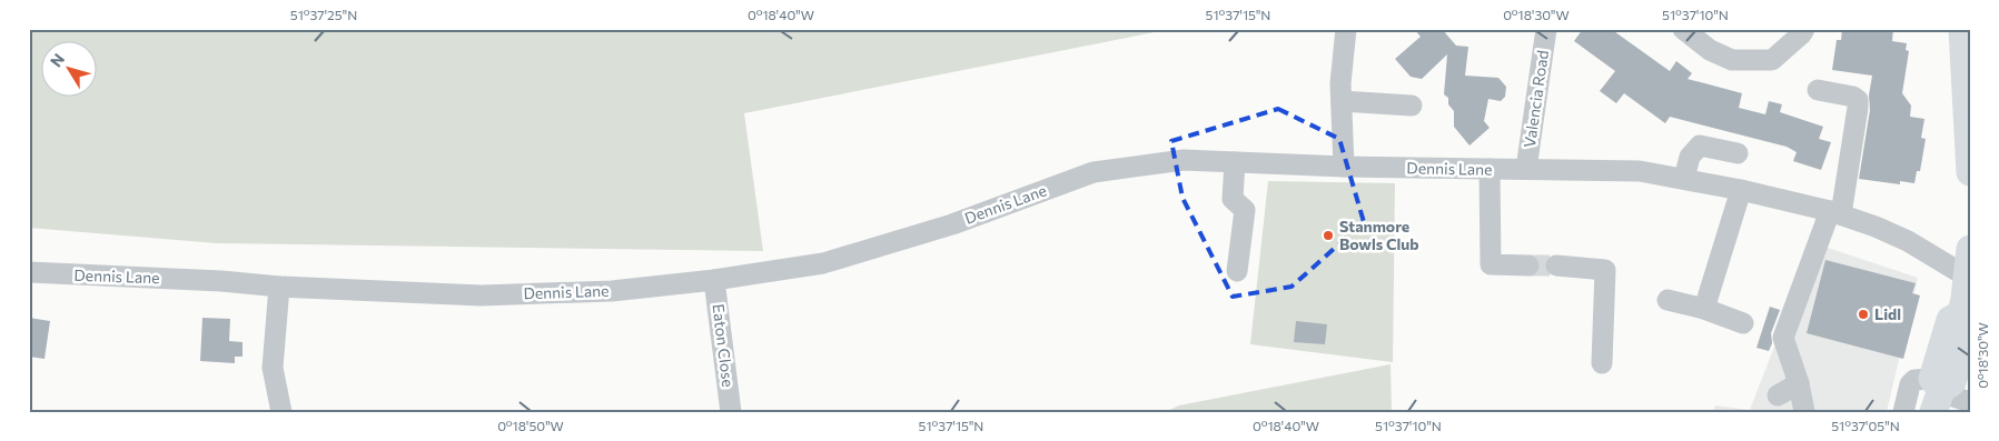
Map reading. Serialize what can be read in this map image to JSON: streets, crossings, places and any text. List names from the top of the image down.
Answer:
{
  "streets": {
    "street": ["Valencia Road", "Dennis Lane", "Eaton Close"]
  },
  "crossings": [
    ["Valencia Road", "Dennis Lane"],
    ["Dennis Lane", "Eaton Close"]
  ],
  "places": ["Stanmore Bowls Club", "Lidl"],
  "north": "top left",
  "coordinates": [
    "51°37'25\"N",
    "0°18'40\"W",
    "51°37'15\"N",
    "0°18'30\"W",
    "51°37'10\"N",
    "0°18'50\"W",
    "51°37'05\"N"
  ]
}
